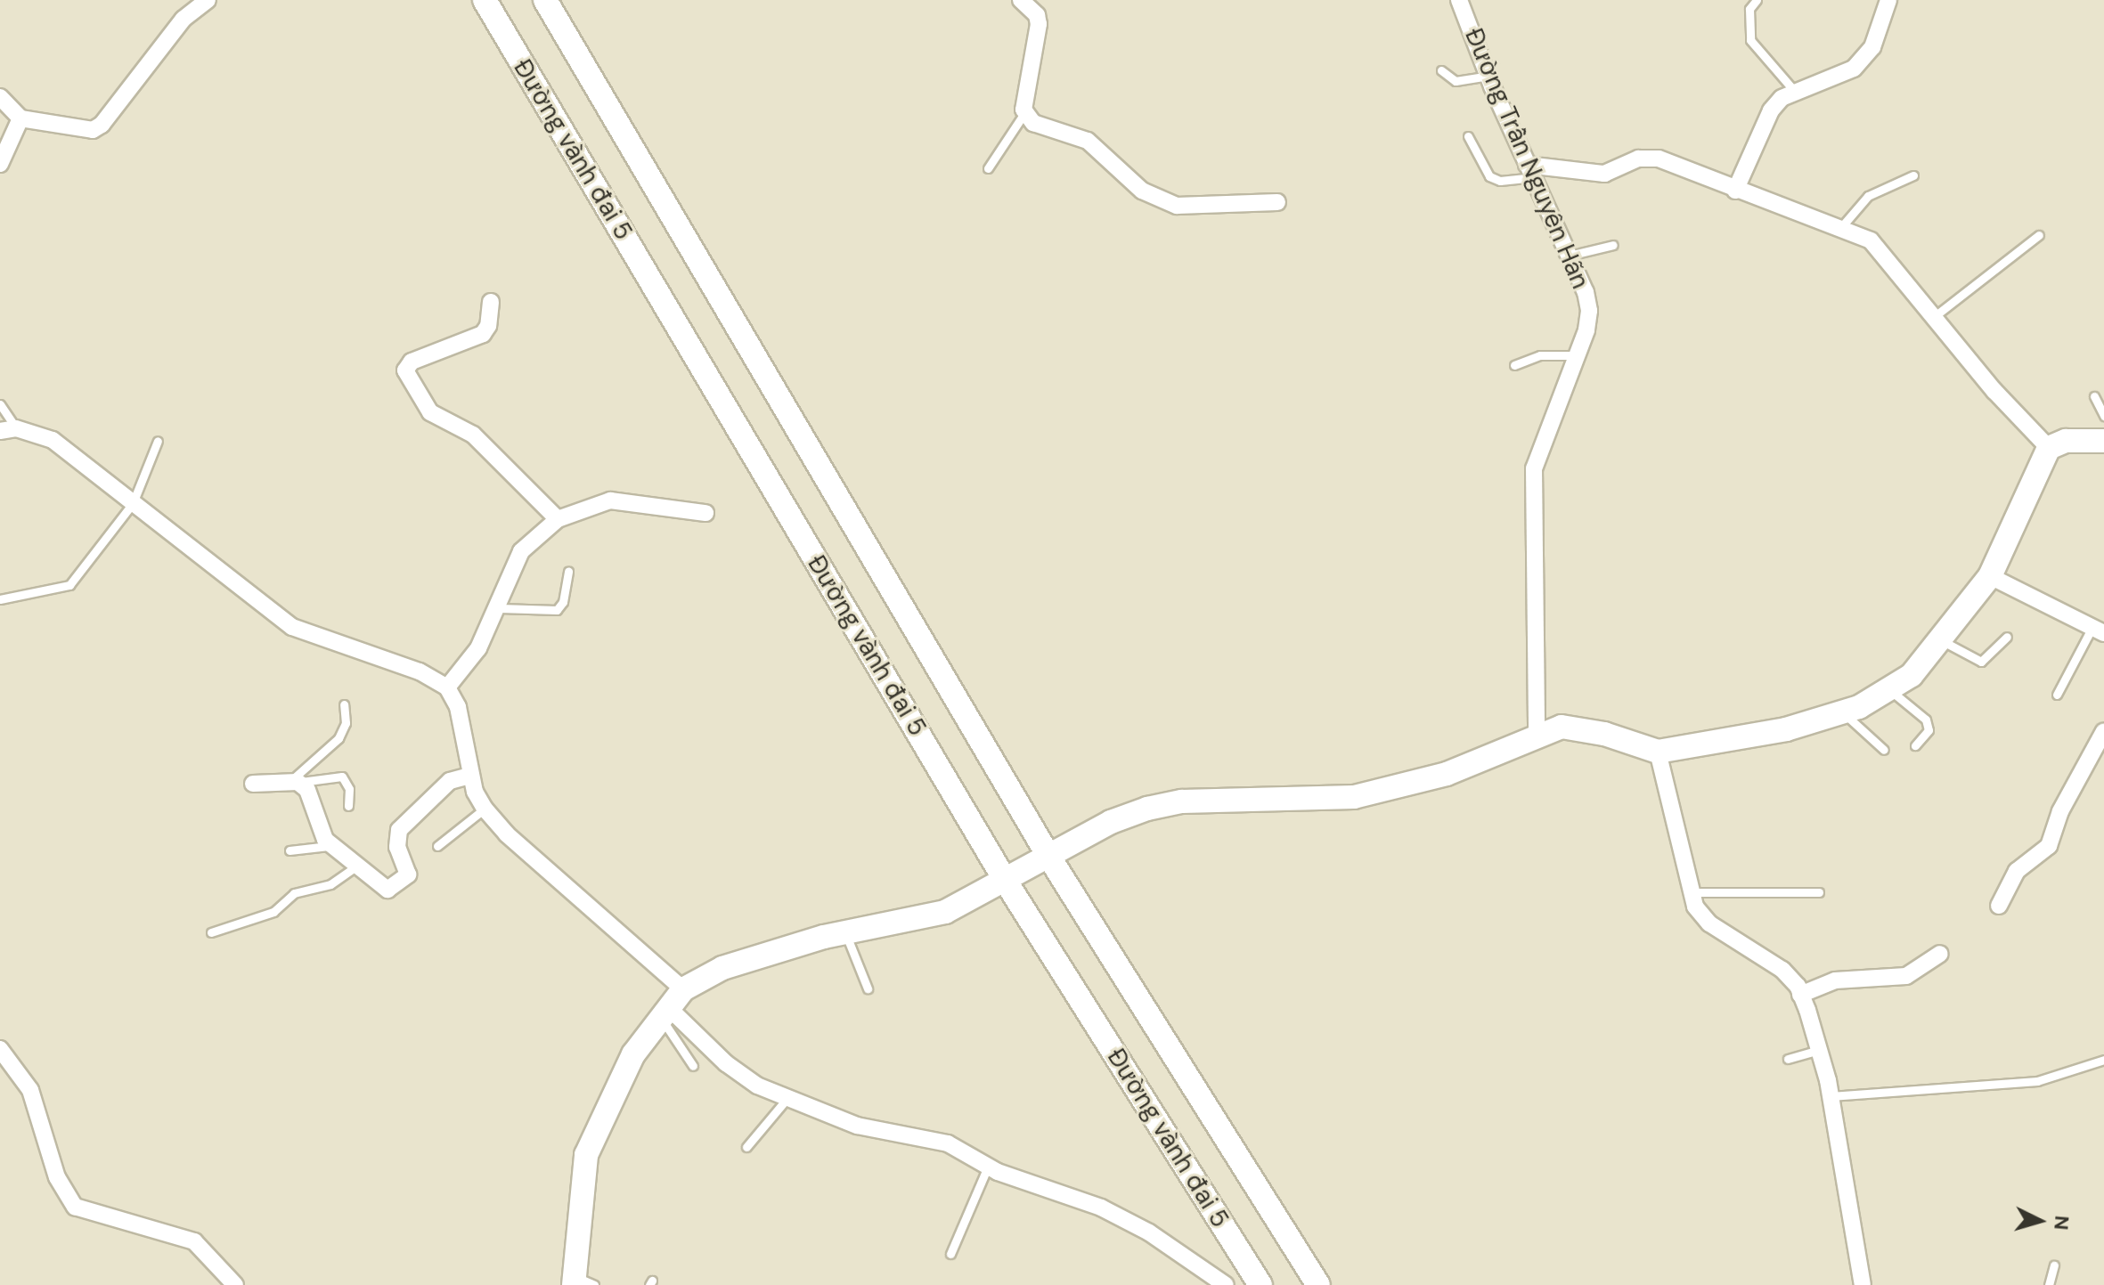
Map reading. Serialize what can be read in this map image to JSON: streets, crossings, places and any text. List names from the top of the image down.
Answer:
{
  "streets": {
    "main road": ["Đường vành đai 5"],
    "street": ["Đường Trần Nguyên Hãn"]
  },
  "north": "right"
}
